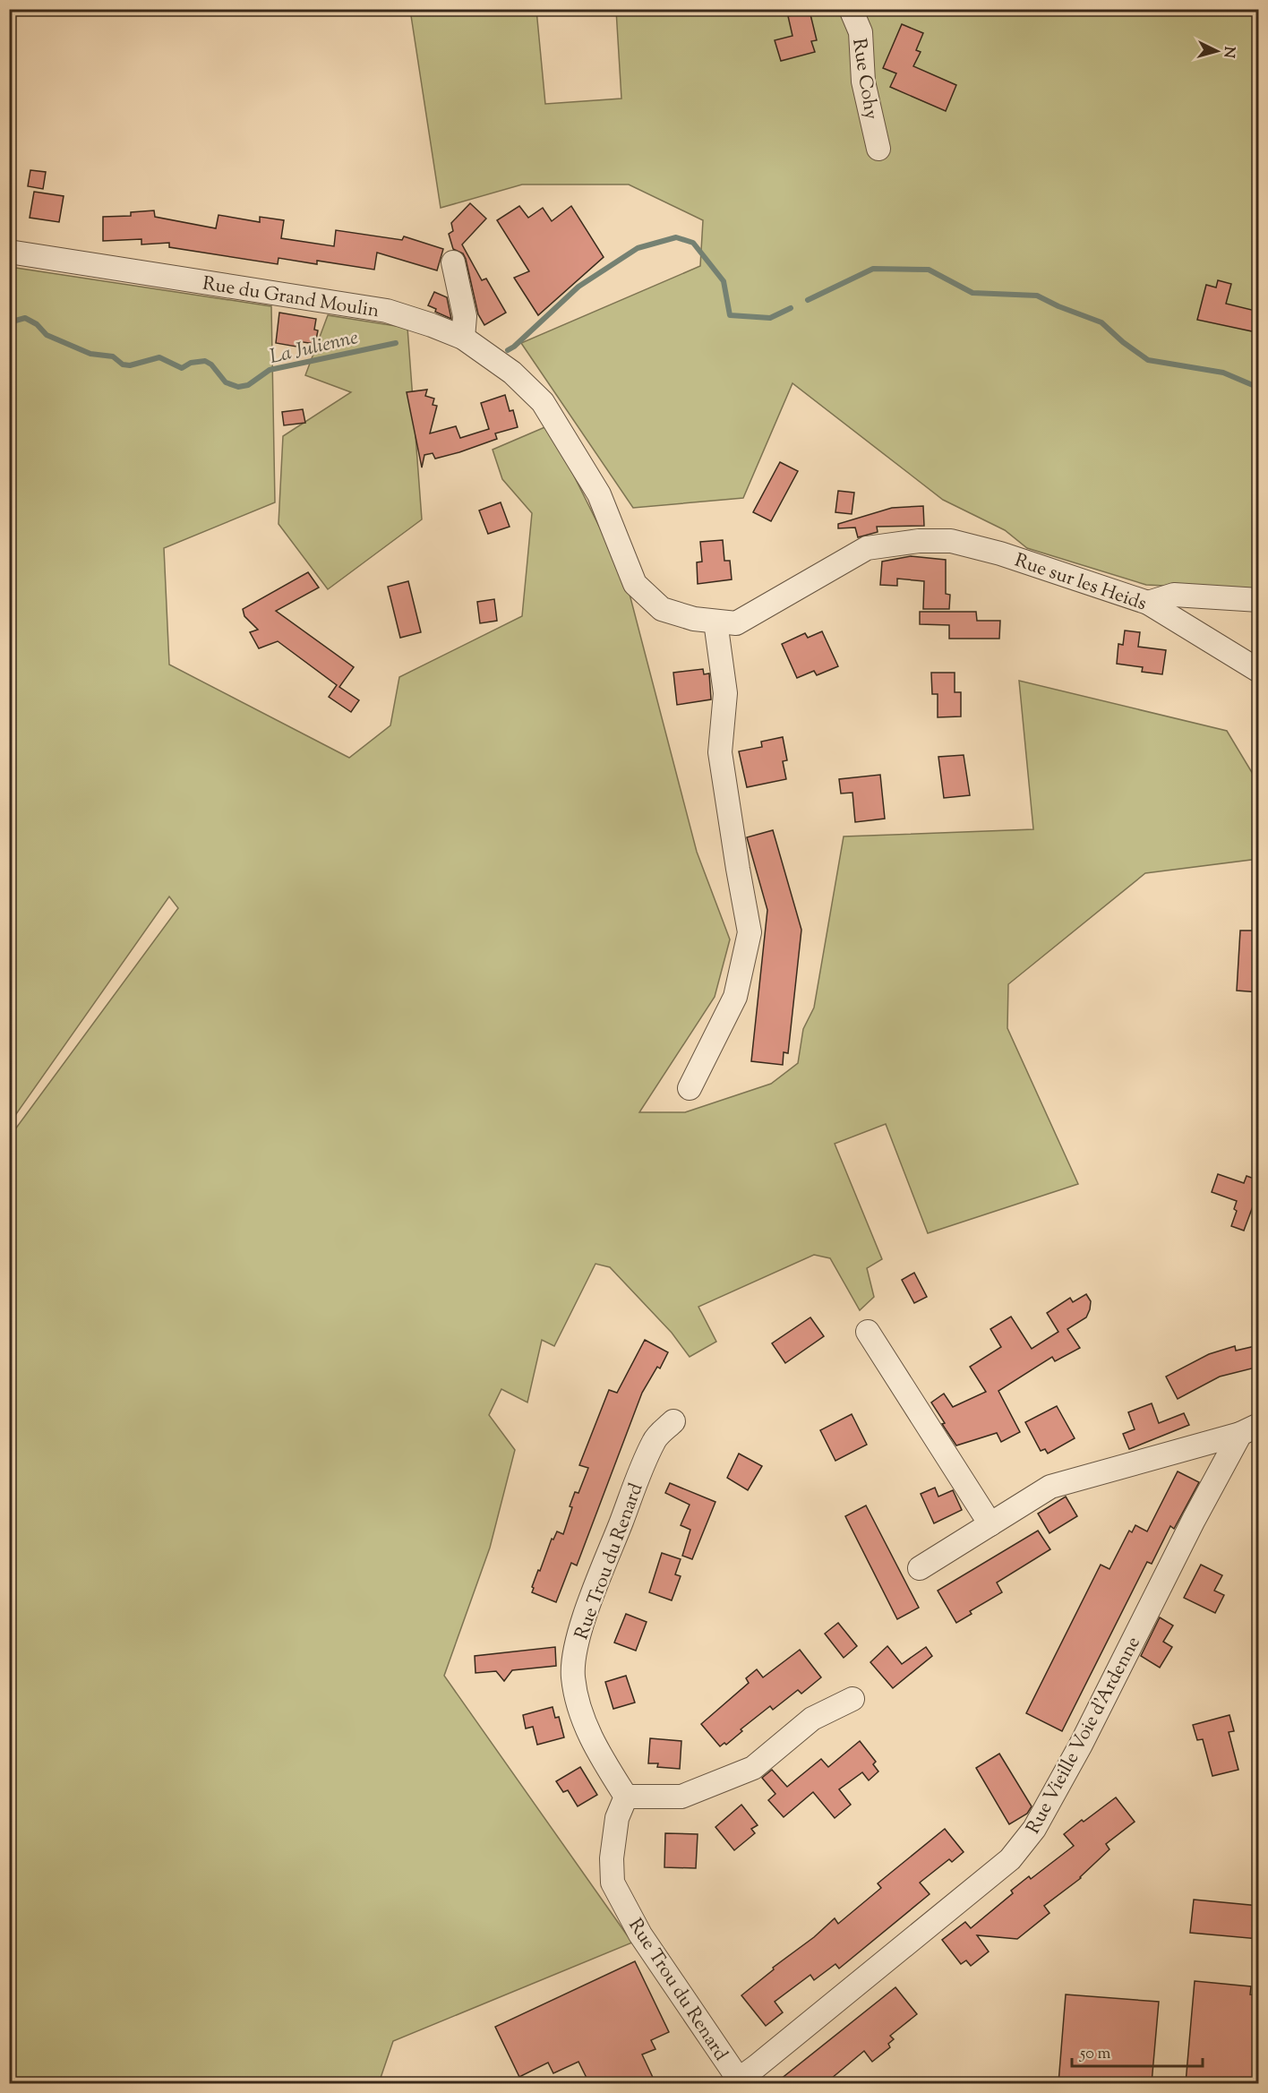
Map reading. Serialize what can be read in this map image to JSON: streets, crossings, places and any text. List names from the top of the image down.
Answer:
{
  "streets": {
    "street": [
      "Rue Cohy",
      "Rue du Grand Moulin",
      "Rue sur les Heids",
      "Rue Trou du Renard",
      "Rue Vieille Voie d'Ardenne"
    ]
  },
  "crossings": [
    ["Rue du Grand Moulin", "Rue sur les Heids"],
    ["Rue Trou du Renard", "Rue Vieille Voie d'Ardenne"]
  ],
  "water": ["La Julienne"],
  "scale_bar": "50 m",
  "north": "right"
}
